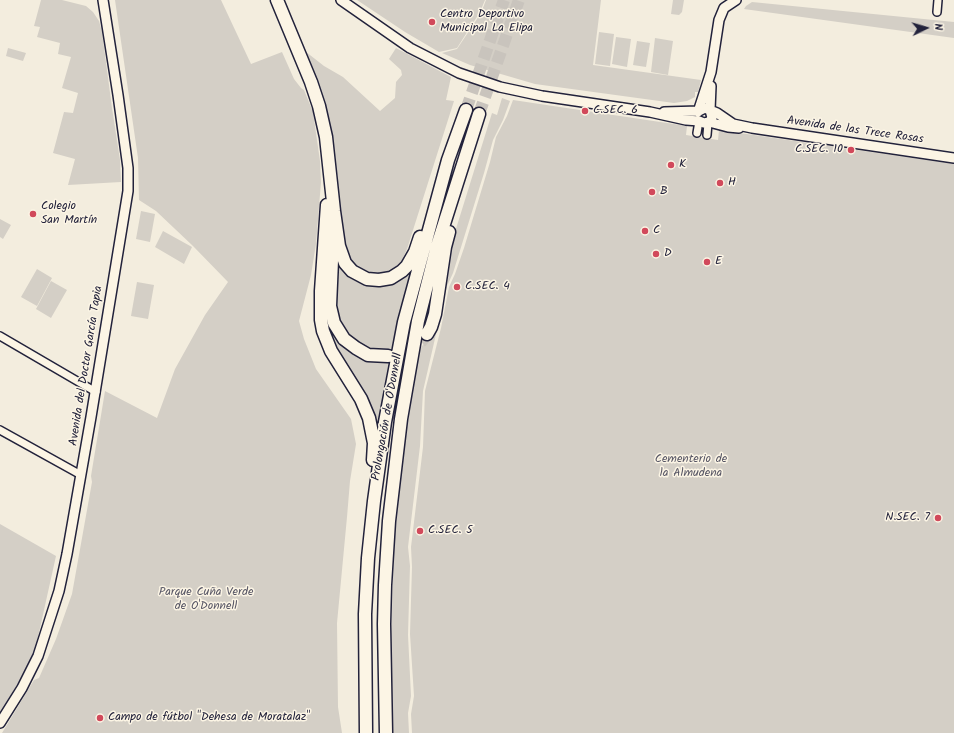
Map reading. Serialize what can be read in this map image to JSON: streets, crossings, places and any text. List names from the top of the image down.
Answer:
{
  "streets": {
    "highway": ["Prolongación de O'Donnell"],
    "street": ["Avenida de las Trece Rosas", "Avenida del Doctor García Tapia"]
  },
  "parks": ["Cementerio de la Almudena", "Parque Cuña Verde de O'Donnell"],
  "places": [
    "Centro Deportivo Municipal La Elipa",
    "C.SEC. 6",
    "C.SEC. 10",
    "K",
    "H",
    "B",
    "Colegio San Martín",
    "C",
    "D",
    "E",
    "C.SEC. 4",
    "N.SEC. 7",
    "C.SEC. 5",
    "Campo de fútbol \"Dehesa de Moratalaz\""
  ],
  "north": "right"
}
